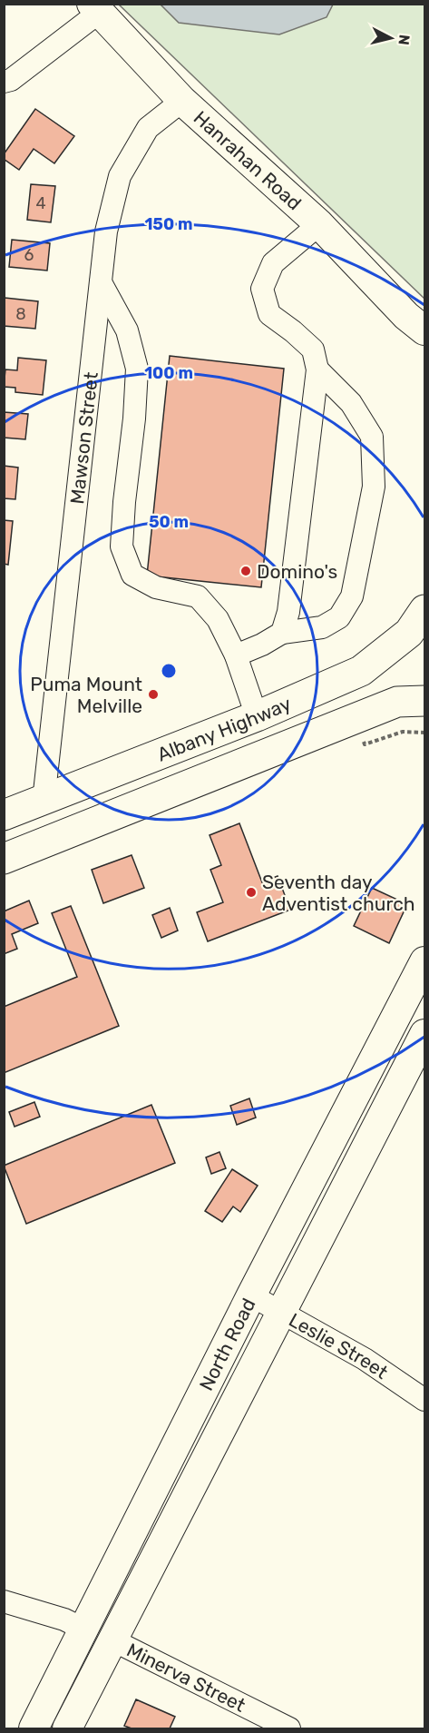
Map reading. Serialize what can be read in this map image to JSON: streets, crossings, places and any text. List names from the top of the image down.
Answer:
{
  "streets": {
    "highway": ["Albany Highway"],
    "main road": ["Hanrahan Road", "North Road"],
    "street": ["Mawson Street", "Leslie Street", "Minerva Street"]
  },
  "crossings": [
    ["Hanrahan Road", "Mawson Street"],
    ["Mawson Street", "Albany Highway"],
    ["North Road", "Leslie Street"],
    ["North Road", "Minerva Street"]
  ],
  "places": ["Domino's", "Puma Mount Melville", "Seventh day Adventist church"],
  "house_numbers": ["4", "6", "8"],
  "north": "right",
  "rings": ["150 m", "100 m", "50 m"]
}
